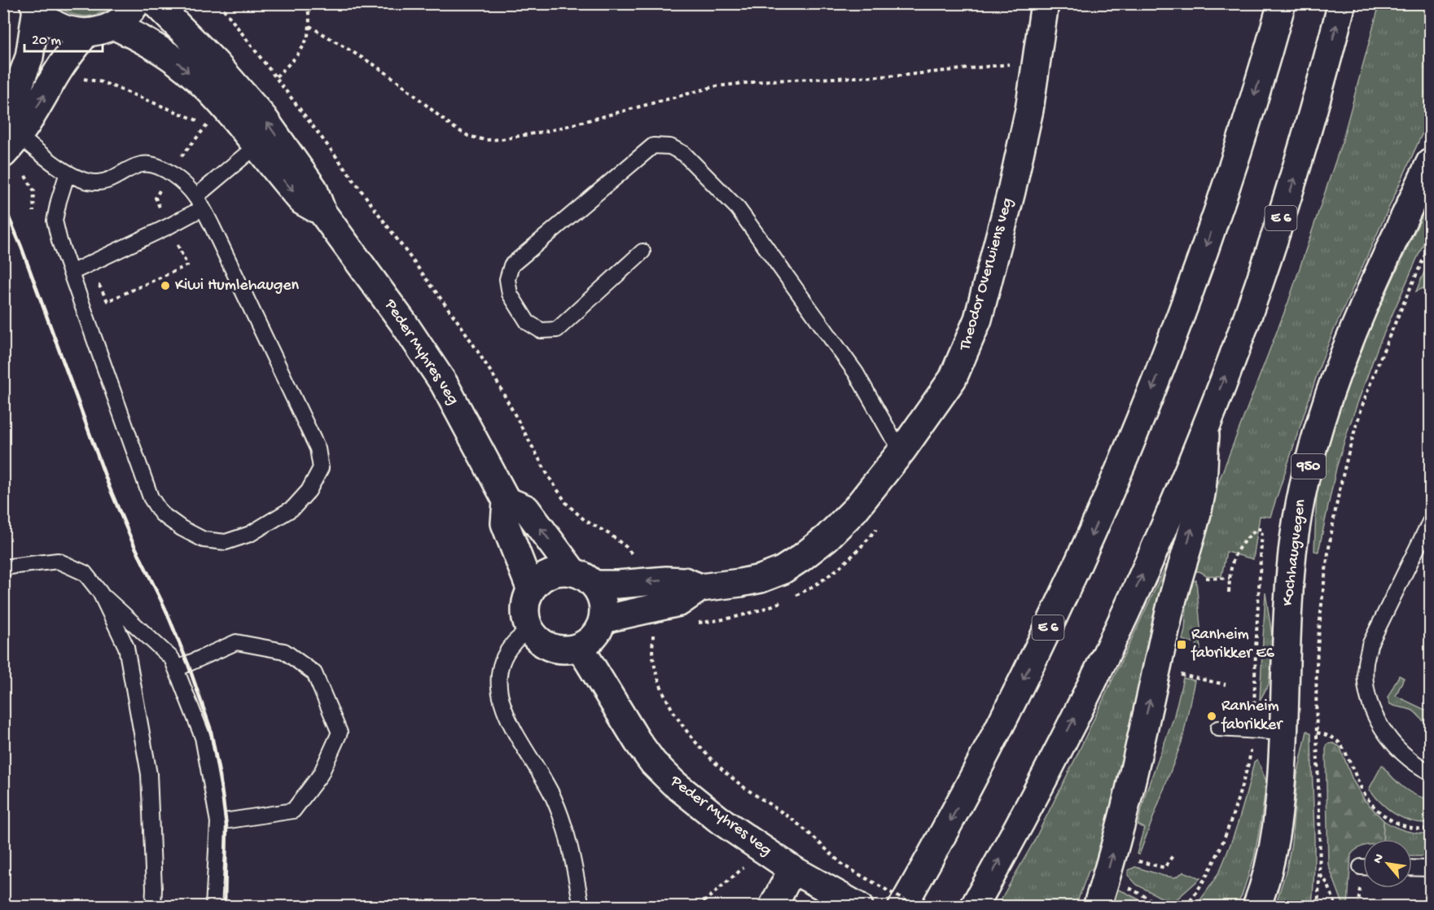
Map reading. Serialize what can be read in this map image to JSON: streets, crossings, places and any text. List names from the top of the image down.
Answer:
{
  "streets": {
    "main road": [
      "E 6",
      "Theodor Overwiens veg",
      "Peder Myhres veg",
      "950",
      "Kochhaugvegen"
    ]
  },
  "crossings": [
    ["Theodor Overwiens veg", "Peder Myhres veg"]
  ],
  "places": {
    "other": ["Kiwi Humlehaugen", "Ranheim fabrikker"],
    "transit": ["Ranheim fabrikker E6"]
  },
  "scale_bar": "20 m",
  "north": "top left"
}
